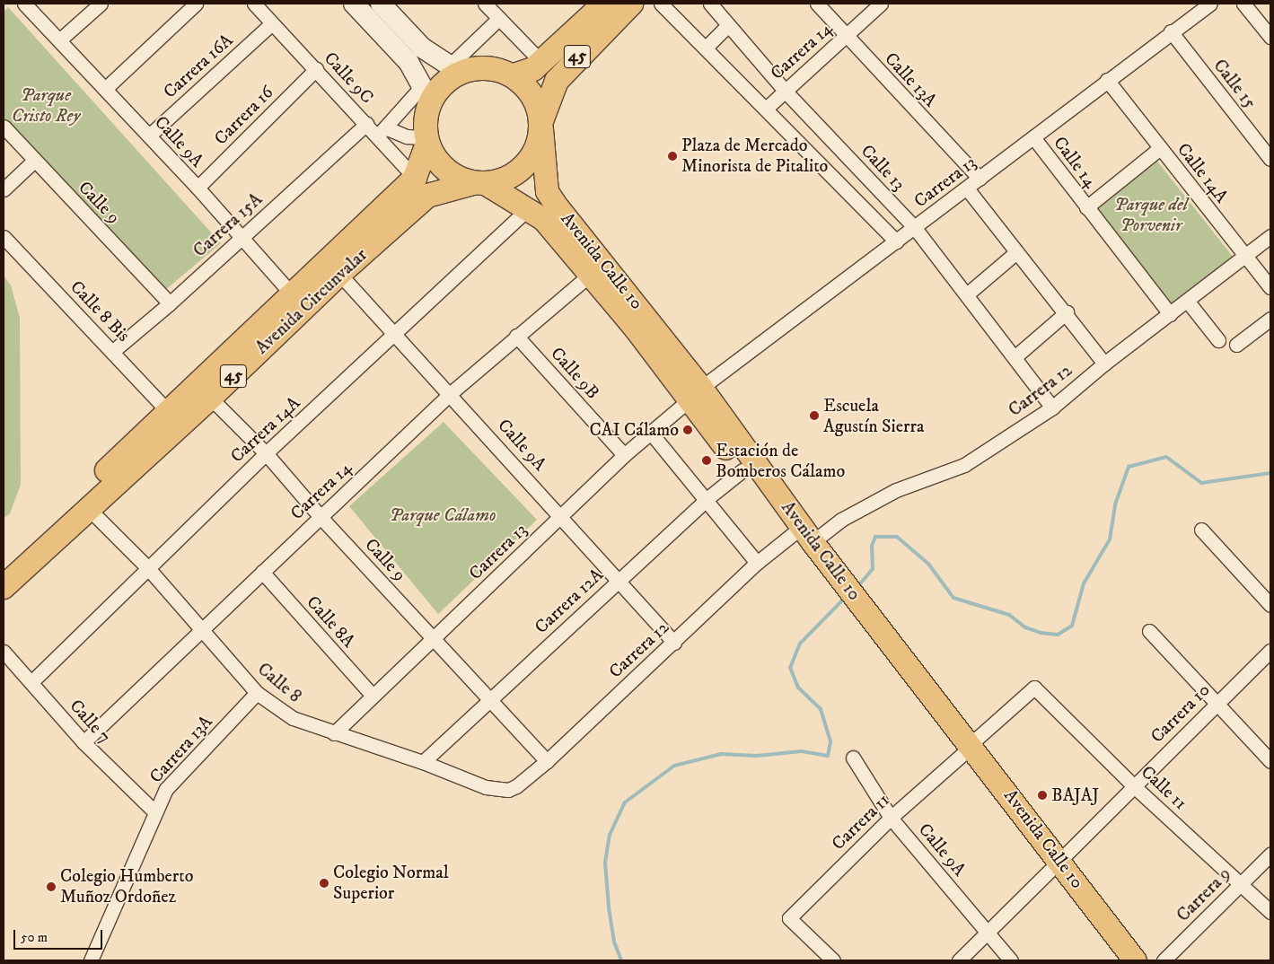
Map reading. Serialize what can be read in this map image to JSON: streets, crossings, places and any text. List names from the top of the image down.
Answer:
{
  "streets": {
    "highway": ["45", "Avenida Circunvalar"],
    "main road": ["Avenida Calle 10"],
    "street": [
      "Carrera 14",
      "Carrera 16A",
      "Calle 9C",
      "Calle 13A",
      "Calle 15",
      "Carrera 16",
      "Calle 9A",
      "Calle 14",
      "Calle 13",
      "Calle 14A",
      "Carrera 13",
      "Calle 9",
      "Carrera 15A",
      "Calle 8 Bis",
      "Calle 9B",
      "Carrera 12",
      "Carrera 14A",
      "Carrera 12A",
      "Calle 8A",
      "Calle 8",
      "Carrera 10",
      "Calle 7",
      "Carrera 13A",
      "Calle 11",
      "Carrera 11",
      "Carrera 9"
    ]
  },
  "crossings": [
    ["Carrera 14", "Calle 13A"],
    ["Carrera 14", "Calle 9A"],
    ["Carrera 14", "Calle 13"],
    ["Carrera 14", "Calle 9"],
    ["Carrera 14", "Avenida Calle 10"],
    ["Carrera 14", "Calle 9B"],
    ["Carrera 14", "Calle 8A"],
    ["Carrera 14", "Calle 8"],
    ["Carrera 14", "Calle 7"],
    ["45", "Avenida Calle 10"],
    ["45", "Avenida Circunvalar"],
    ["Carrera 16A", "Calle 9C"],
    ["Carrera 16A", "Calle 9A"],
    ["Calle 9C", "Carrera 16"],
    ["Calle 9C", "Carrera 15A"],
    ["Calle 9C", "Avenida Circunvalar"],
    ["Calle 13A", "Carrera 13"],
    ["Calle 15", "Carrera 13"],
    ["Carrera 16", "Calle 9A"],
    ["Calle 9A", "Carrera 13"],
    ["Calle 9A", "Carrera 15A"],
    ["Calle 9A", "Avenida Circunvalar"],
    ["Calle 9A", "Carrera 12"],
    ["Calle 9A", "Carrera 14A"],
    ["Calle 9A", "Carrera 12A"],
    ["Calle 9A", "Carrera 10"],
    ["Calle 9A", "Carrera 11"],
    ["Calle 14", "Carrera 13"],
    ["Calle 14", "Carrera 12"],
    ["Calle 13", "Carrera 13"],
    ["Calle 13", "Carrera 12"],
    ["Calle 14A", "Carrera 13"],
    ["Calle 14A", "Carrera 12"],
    ["Carrera 13", "Calle 9"],
    ["Carrera 13", "Avenida Calle 10"],
    ["Carrera 13", "Calle 9B"],
    ["Carrera 13", "Calle 8A"],
    ["Carrera 13", "Calle 8"],
    ["Calle 9", "Carrera 15A"],
    ["Calle 9", "Avenida Circunvalar"],
    ["Calle 9", "Carrera 12"],
    ["Calle 9", "Carrera 14A"],
    ["Calle 9", "Carrera 12A"],
    ["Carrera 15A", "Calle 8 Bis"],
    ["Avenida Calle 10", "Avenida Circunvalar"],
    ["Avenida Calle 10", "Carrera 12"],
    ["Avenida Calle 10", "Carrera 14A"],
    ["Avenida Calle 10", "Carrera 12A"],
    ["Avenida Calle 10", "Carrera 10"],
    ["Avenida Calle 10", "Carrera 11"],
    ["Avenida Circunvalar", "Calle 8 Bis"],
    ["Avenida Circunvalar", "Calle 8"],
    ["Carrera 12", "Calle 8"],
    ["Carrera 14A", "Calle 8"],
    ["Carrera 14A", "Calle 7"],
    ["Carrera 12A", "Calle 8"],
    ["Calle 8", "Carrera 13A"],
    ["Carrera 10", "Calle 11"],
    ["Calle 7", "Carrera 13A"],
    ["Calle 11", "Carrera 11"],
    ["Calle 11", "Carrera 9"]
  ],
  "parks": ["Parque Cristo Rey", "Parque del Porvenir", "Parque Cálamo"],
  "places": [
    "Plaza de Mercado Minorista de Pitalito",
    "Escuela Agustín Sierra",
    "CAI Cálamo",
    "Estación de Bomberos Cálamo",
    "BAJAJ",
    "Colegio Normal Superior",
    "Colegio Humberto Muñoz Ordoñez"
  ],
  "scale_bar": "50 m"
}
